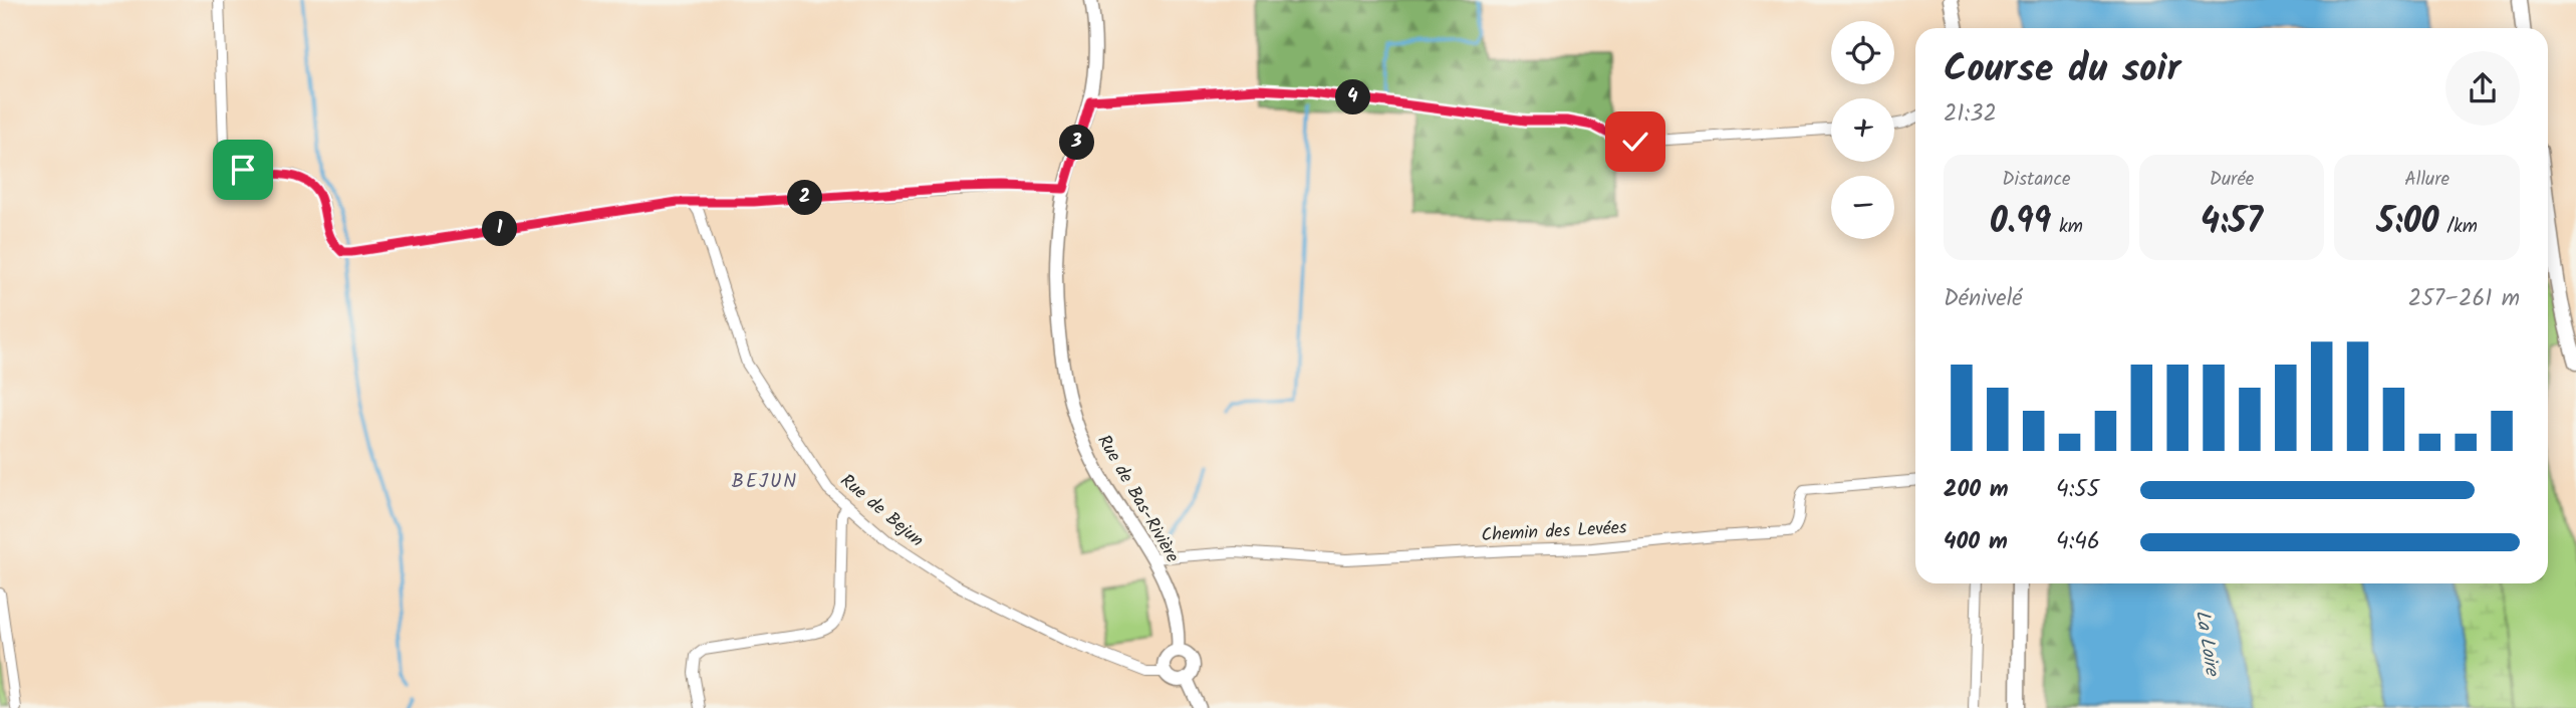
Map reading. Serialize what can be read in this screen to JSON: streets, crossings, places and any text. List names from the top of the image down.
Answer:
{
  "streets": {
    "street": ["Rue de Bas-Rivière", "Rue de Bejun", "Chemin des Levées"]
  },
  "crossings": [
    ["Rue de Bas-Rivière", "Rue de Bejun"],
    ["Rue de Bas-Rivière", "Chemin des Levées"]
  ],
  "districts": ["BEJUN"],
  "water": ["La Loire"],
  "page": {
    "map_buttons": ["+", "−"],
    "heading": ["Course du soir", "21:32"],
    "pins": [
      "4",
      "3",
      "2",
      "1"
    ],
    "stats": [
      ["Distance", "0.99 km"],
      ["Durée", "4:57"],
      ["Allure", "5:00 /km"]
    ],
    "chart": ["Dénivelé", "257–261 m"],
    "list": [
      {
        "name": "200 m",
        "note": "4:55"
      },
      {
        "name": "400 m",
        "note": "4:46"
      }
    ]
  }
}
